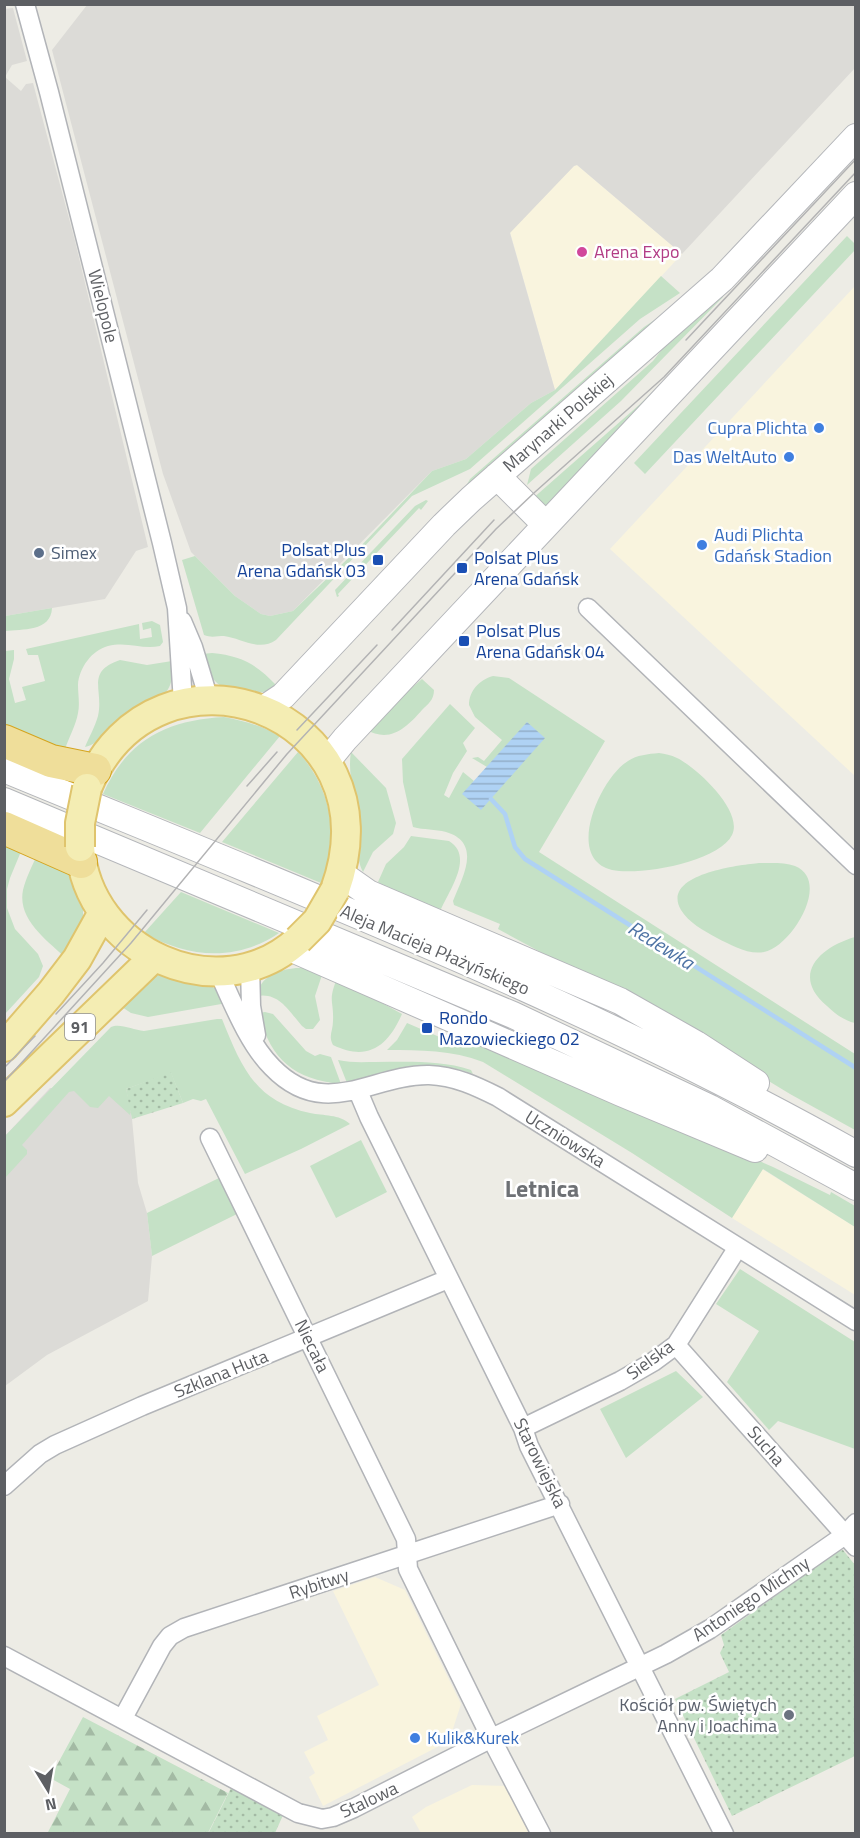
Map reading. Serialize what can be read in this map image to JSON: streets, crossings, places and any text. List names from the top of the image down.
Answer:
{
  "streets": {
    "main road": ["Marynarki Polskiej", "Aleja Macieja Płażyńskiego", "91"],
    "street": [
      "Wielopole",
      "Uczniowska",
      "Niecała",
      "Sielska",
      "Szklana Huta",
      "Sucha",
      "Starowiejska",
      "Rybitwy",
      "Antoniego Michny",
      "Stalowa"
    ]
  },
  "crossings": [
    ["Uczniowska", "Sielska"],
    ["Uczniowska", "Starowiejska"],
    ["Niecała", "Szklana Huta"],
    ["Niecała", "Rybitwy"],
    ["Niecała", "Stalowa"],
    ["Sielska", "Sucha"],
    ["Sielska", "Starowiejska"],
    ["Szklana Huta", "Starowiejska"],
    ["Sucha", "Antoniego Michny"],
    ["Starowiejska", "Rybitwy"],
    ["Starowiejska", "Antoniego Michny"],
    ["Starowiejska", "Stalowa"],
    ["Rybitwy", "Stalowa"],
    ["Antoniego Michny", "Stalowa"]
  ],
  "districts": ["Letnica"],
  "water": ["Redewka"],
  "places": {
    "other": [
      "Arena Expo",
      "Cupra Plichta",
      "Das WeltAuto",
      "Audi Plichta Gdańsk Stadion",
      "Simex",
      "Kościół pw. Świętych Anny i Joachima",
      "Kulik&Kurek"
    ],
    "transit": [
      "Polsat Plus Arena Gdańsk 03",
      "Polsat Plus Arena Gdańsk",
      "Polsat Plus Arena Gdańsk 04",
      "Rondo Mazowieckiego 02"
    ]
  },
  "north": "bottom"
}
